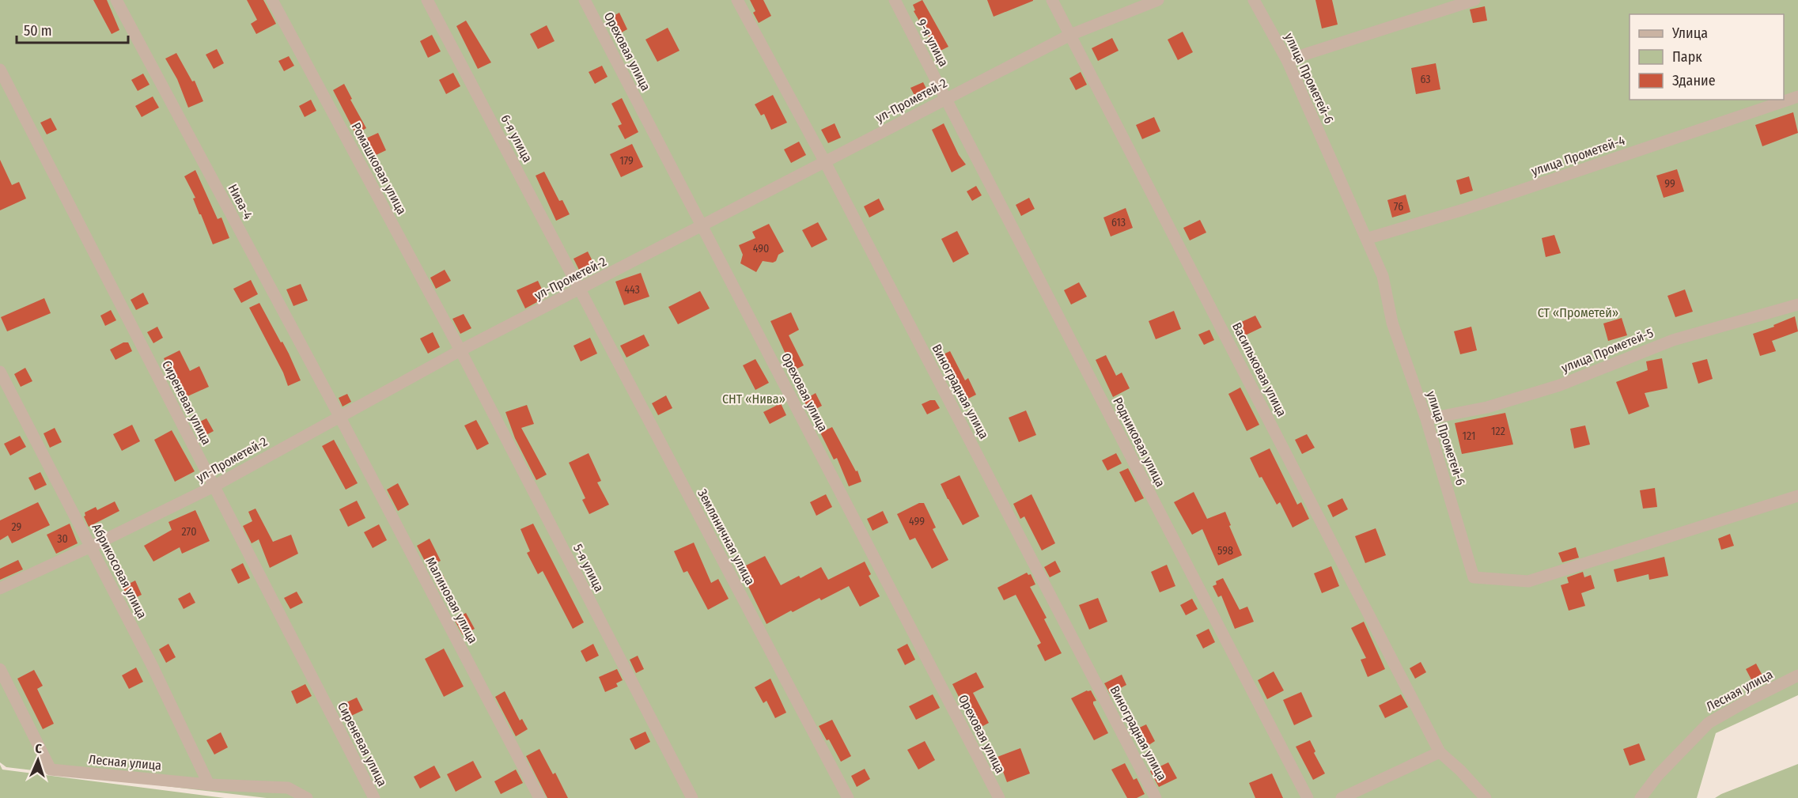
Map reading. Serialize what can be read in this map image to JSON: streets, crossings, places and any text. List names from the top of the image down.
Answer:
{
  "streets": {
    "street": [
      "9-я улица",
      "Ореховая улица",
      "улица Прометей-6",
      "ул-Прометей-2",
      "6-я улица",
      "улица Прометей-4",
      "Ромашковая улица",
      "Нива-4",
      "улица Прометей-5",
      "Васильковая улица",
      "Виноградная улица",
      "Сиреневая улица",
      "Родниковая улица",
      "Земляничная улица",
      "5-я улица",
      "Абрикосовая улица",
      "Малиновая улица",
      "Лесная улица"
    ]
  },
  "crossings": [
    ["9-я улица", "ул-Прометей-2"],
    ["9-я улица", "Родниковая улица"],
    ["Ореховая улица", "ул-Прометей-2"],
    ["улица Прометей-6", "улица Прометей-4"],
    ["улица Прометей-6", "улица Прометей-5"],
    ["ул-Прометей-2", "6-я улица"],
    ["ул-Прометей-2", "Ромашковая улица"],
    ["ул-Прометей-2", "Нива-4"],
    ["ул-Прометей-2", "Васильковая улица"],
    ["ул-Прометей-2", "Виноградная улица"],
    ["ул-Прометей-2", "Сиреневая улица"],
    ["ул-Прометей-2", "Родниковая улица"],
    ["ул-Прометей-2", "Земляничная улица"],
    ["ул-Прометей-2", "5-я улица"],
    ["ул-Прометей-2", "Абрикосовая улица"],
    ["ул-Прометей-2", "Малиновая улица"],
    ["6-я улица", "Земляничная улица"],
    ["Ромашковая улица", "5-я улица"],
    ["Нива-4", "Малиновая улица"],
    ["Абрикосовая улица", "Лесная улица"]
  ],
  "parks": ["СТ «Прометей»", "СНТ «Нива»"],
  "house_numbers": [
    "63",
    "179",
    "99",
    "76",
    "613",
    "490",
    "443",
    "122",
    "121",
    "499",
    "29",
    "270",
    "30",
    "598"
  ],
  "legend": ["Улица", "Парк", "Здание"],
  "scale_bar": "50 m",
  "north": "top"
}
